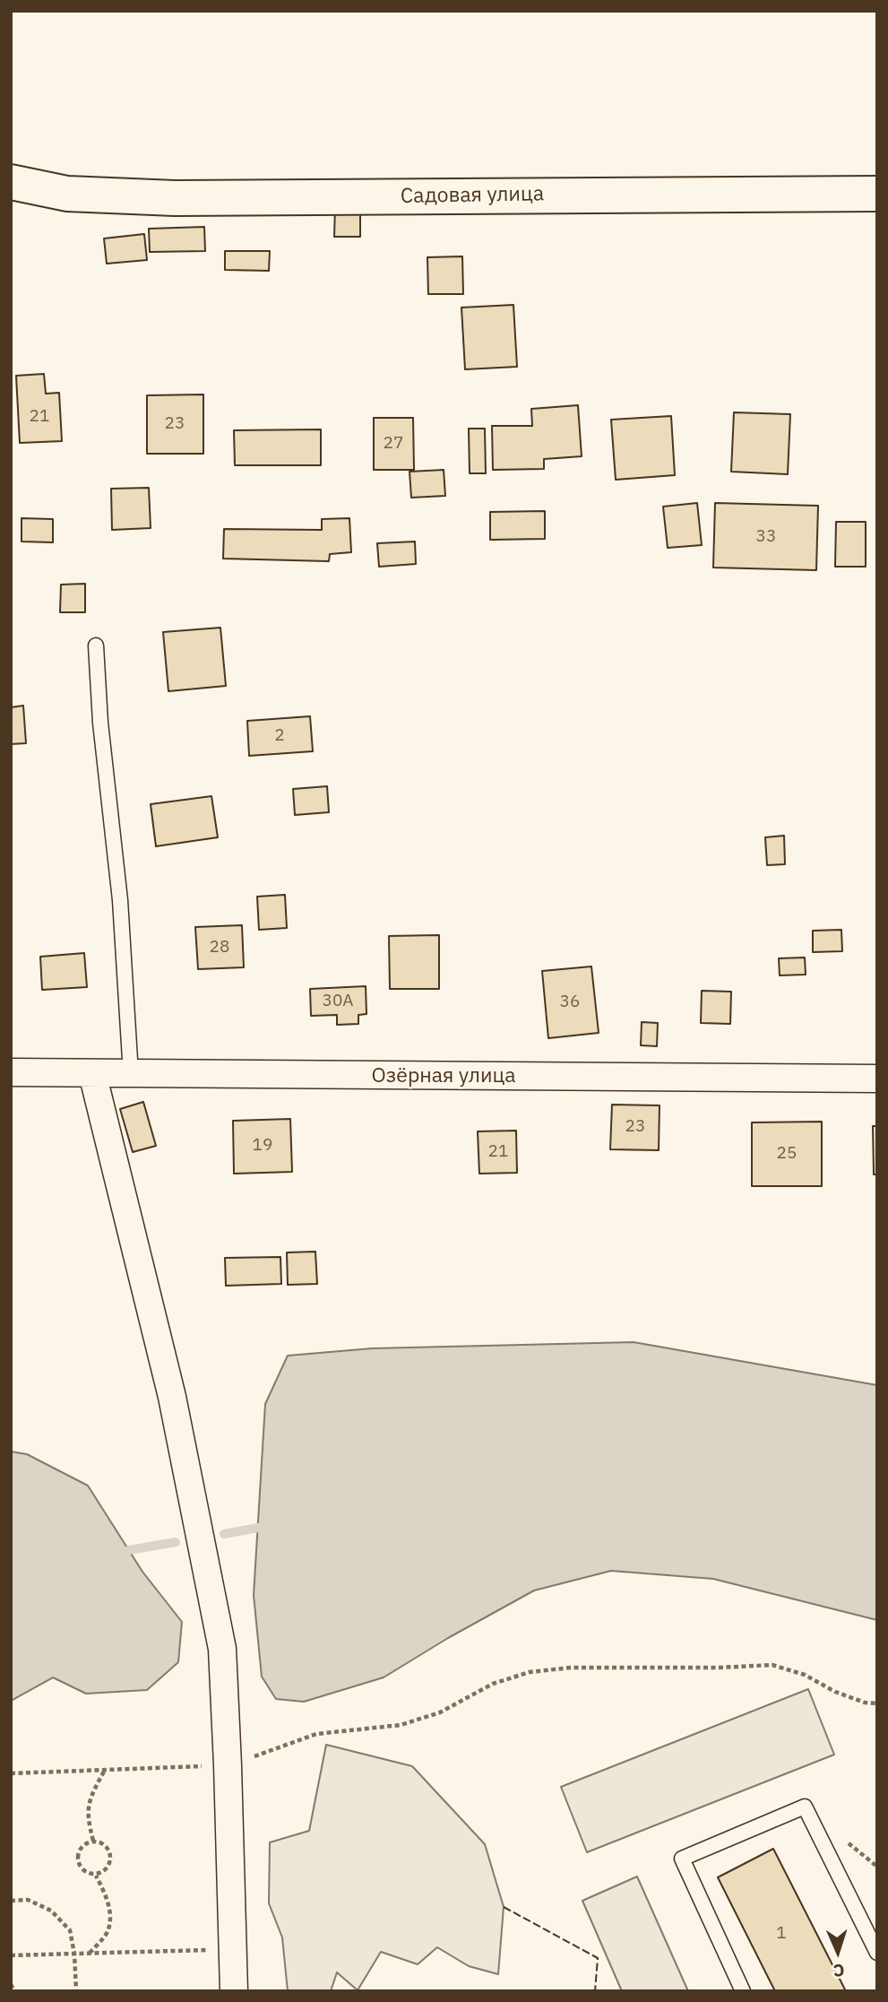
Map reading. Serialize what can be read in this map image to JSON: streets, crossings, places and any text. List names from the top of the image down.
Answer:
{
  "streets": {
    "street": ["Садовая улица", "Озёрная улица"]
  },
  "house_numbers": [
    "21",
    "23",
    "27",
    "33",
    "2",
    "28",
    "30А",
    "36",
    "23",
    "19",
    "21",
    "25",
    "1"
  ],
  "north": "bottom"
}
